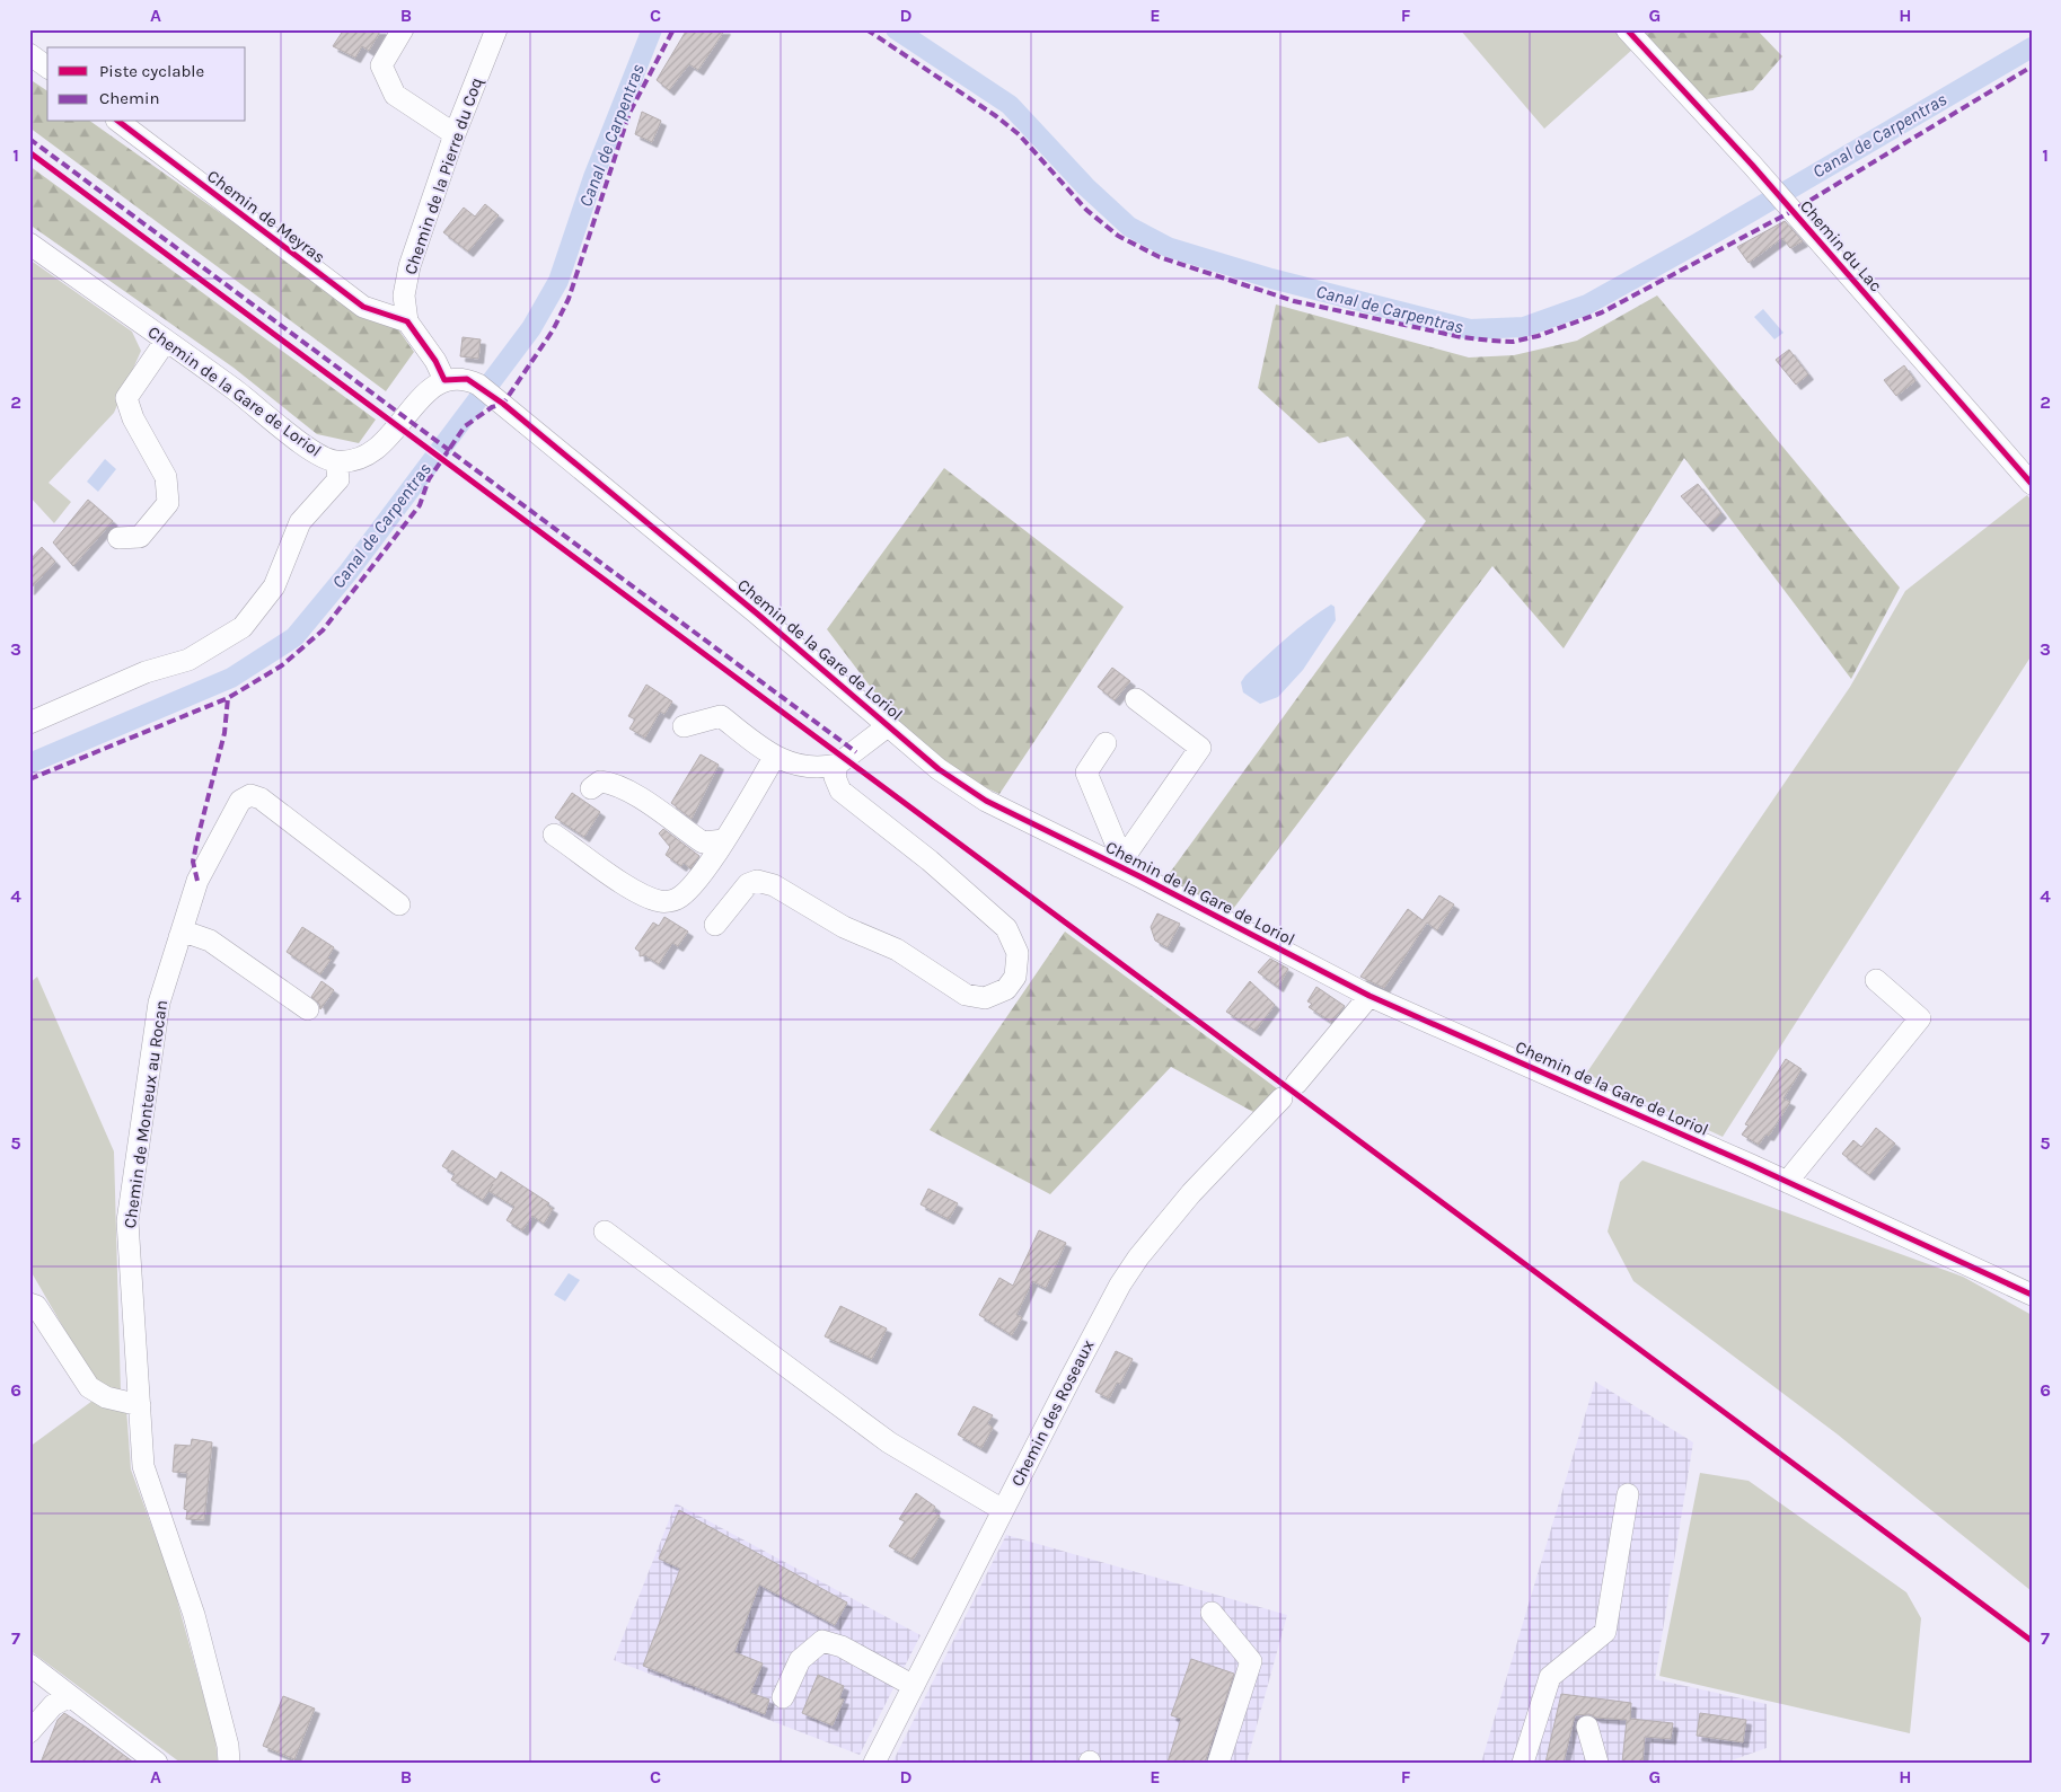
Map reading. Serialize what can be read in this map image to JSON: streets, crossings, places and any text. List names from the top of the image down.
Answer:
{
  "streets": {
    "street": [
      "Chemin de la Pierre du Coq",
      "Chemin de Meyras",
      "Chemin du Lac",
      "Chemin de la Gare de Loriol",
      "Chemin de Monteux au Rocan",
      "Chemin des Roseaux"
    ]
  },
  "crossings": [
    ["Chemin de la Pierre du Coq", "Chemin de Meyras"],
    ["Chemin de la Pierre du Coq", "Chemin de la Gare de Loriol"],
    ["Chemin de la Gare de Loriol", "Chemin des Roseaux"]
  ],
  "water": ["Canal de Carpentras"],
  "legend": ["Piste cyclable", "Chemin"],
  "grid": {
    "columns": [
      "A",
      "B",
      "C",
      "D",
      "E",
      "F",
      "G",
      "H"
    ],
    "rows": [
      "1",
      "2",
      "3",
      "4",
      "5",
      "6",
      "7"
    ]
  }
}
